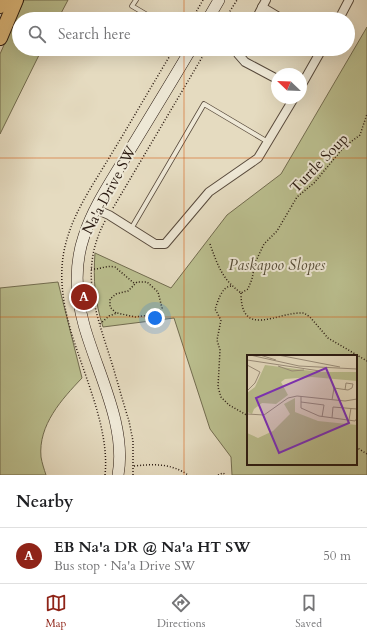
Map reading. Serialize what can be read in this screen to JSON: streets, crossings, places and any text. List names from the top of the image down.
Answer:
{
  "streets": {
    "street": ["Na'a Drive SW"],
    "path": ["Turtle Soup"]
  },
  "parks": ["Paskapoo Slopes"],
  "north": "top left",
  "page": {
    "search": "Search here",
    "pins": "A",
    "heading": "Nearby",
    "list": [
      {
        "mark": "A",
        "name": "EB Na'a DR @ Na'a HT SW",
        "note": "Bus stop · Na'a Drive SW",
        "value": "50 m"
      }
    ],
    "nav": ["Map", "Directions", "Saved"]
  }
}
